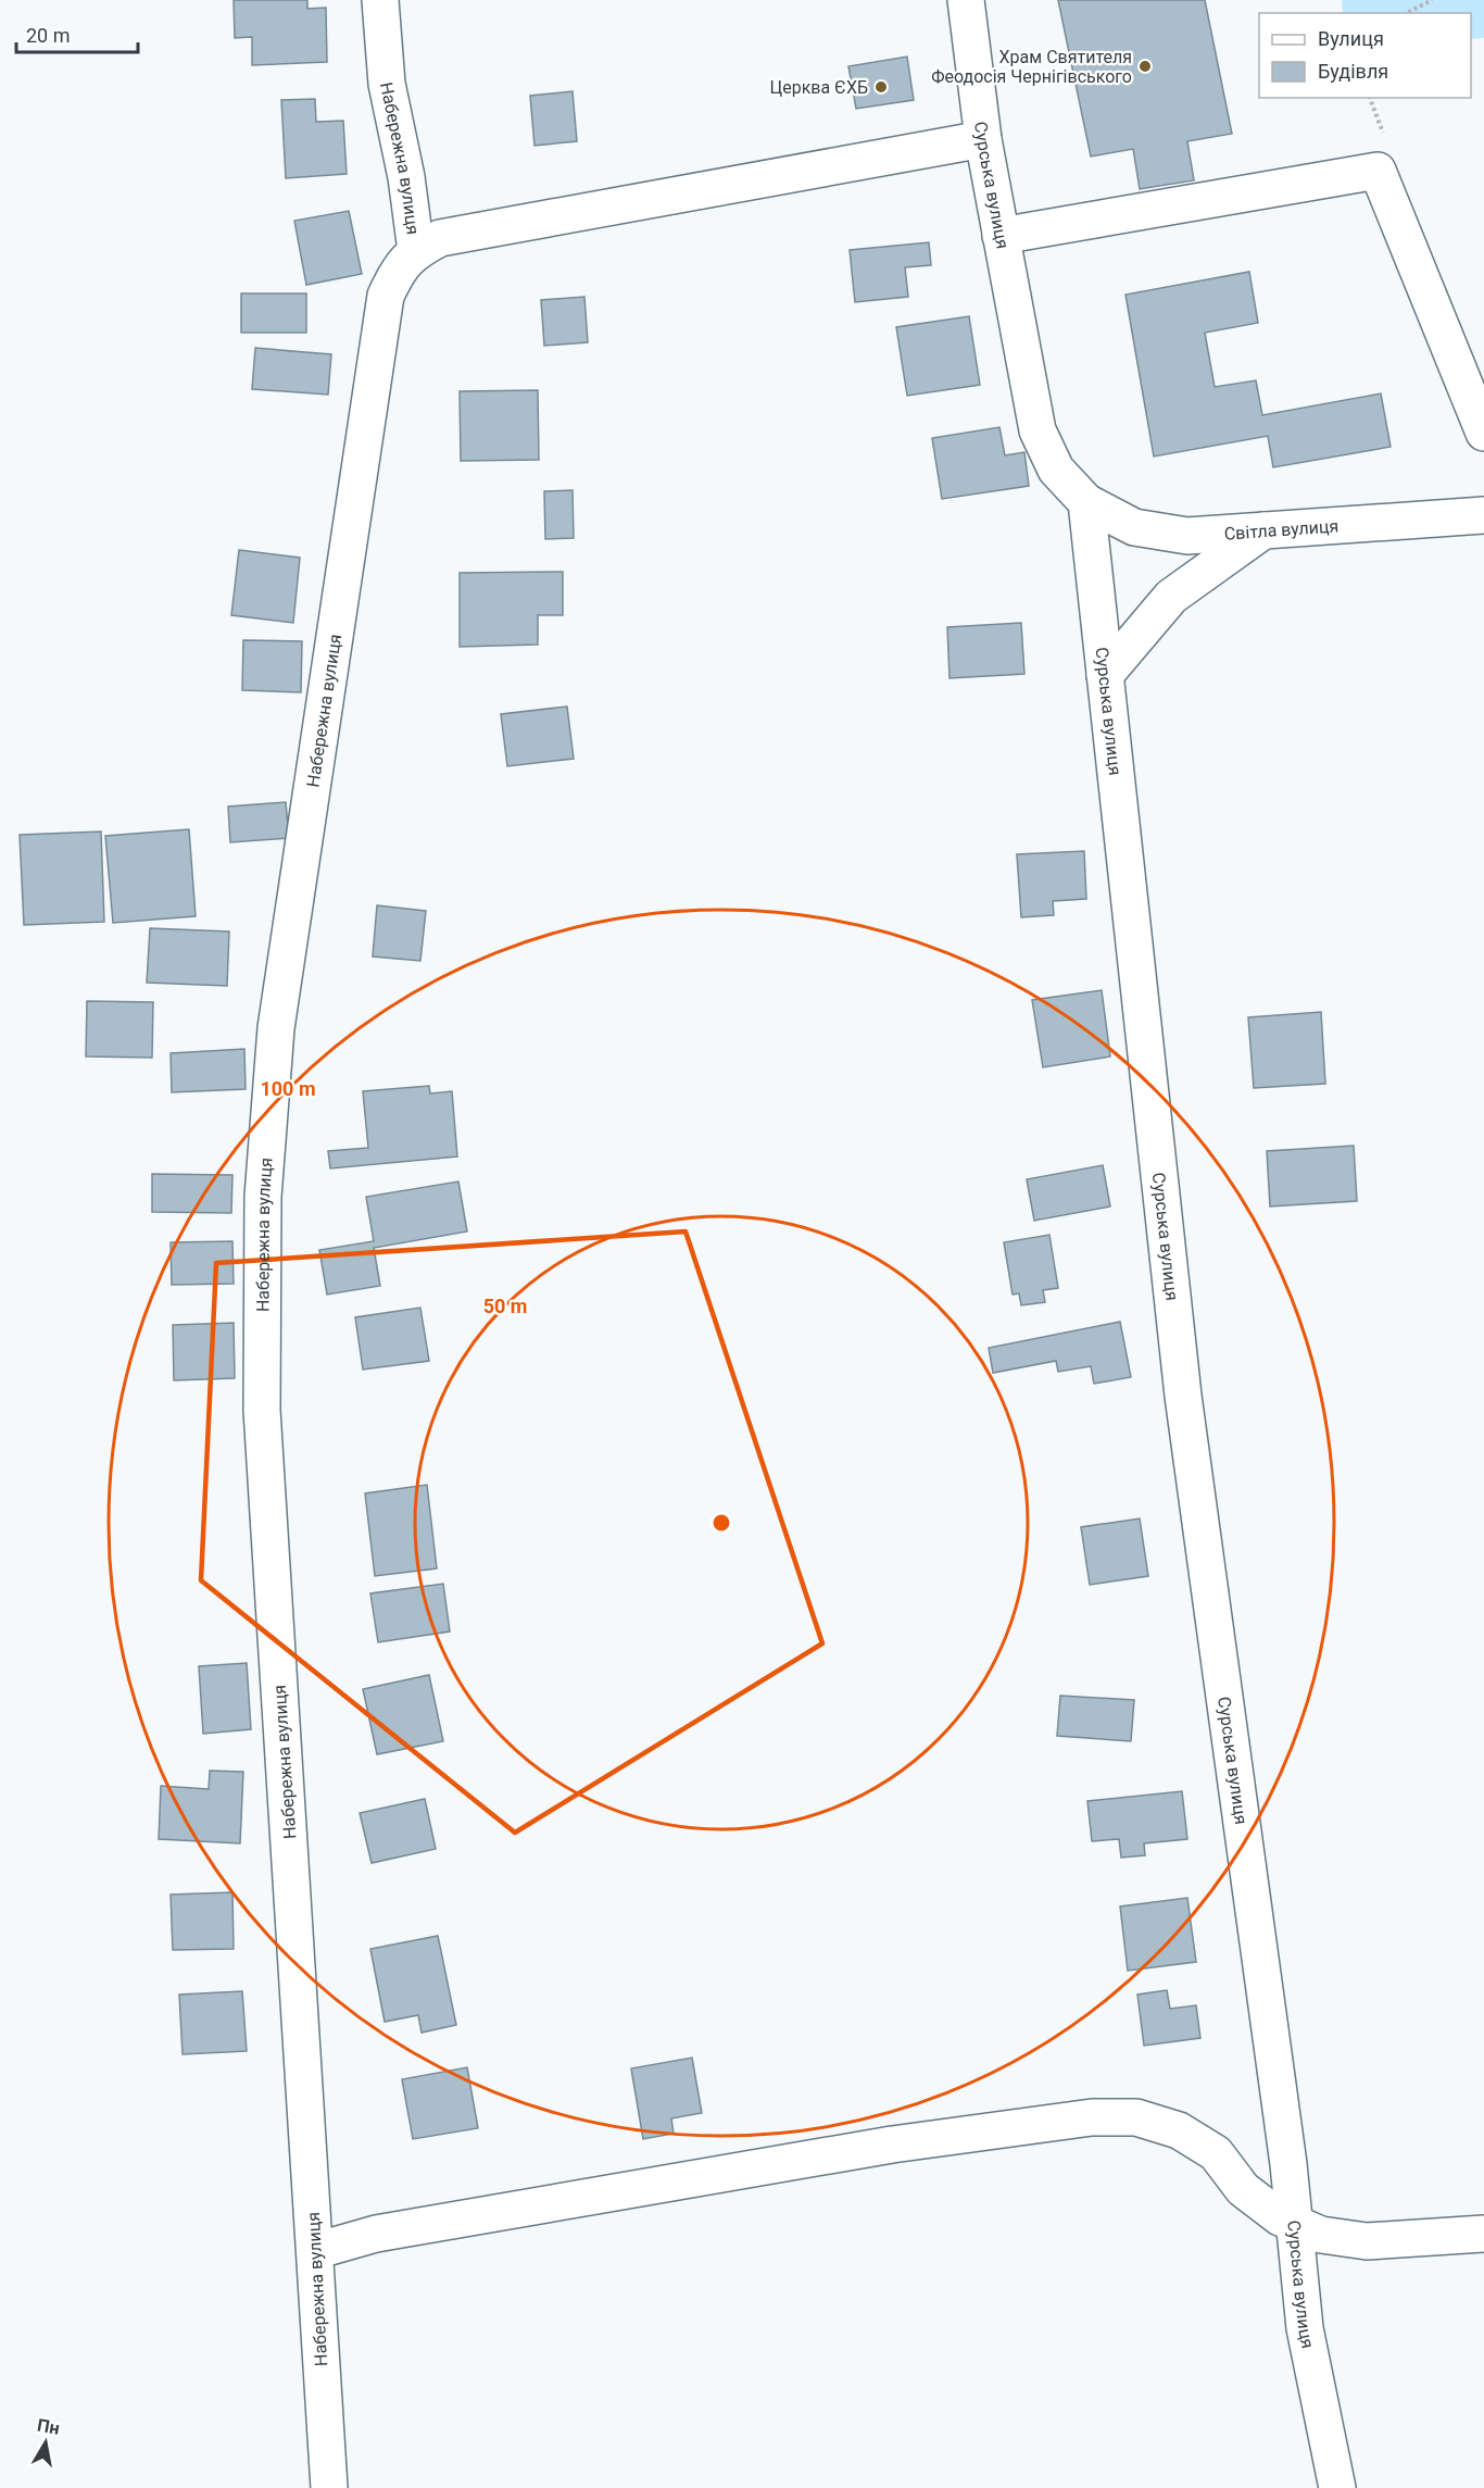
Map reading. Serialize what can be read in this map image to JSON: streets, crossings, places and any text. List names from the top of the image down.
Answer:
{
  "streets": {
    "street": ["Набережна вулиця", "Сурська вулиця", "Світла вулиця"]
  },
  "crossings": [
    ["Сурська вулиця", "Світла вулиця"]
  ],
  "places": ["Храм Святителя Феодосія Чернігівського", "Церква ЄХБ"],
  "legend": ["Вулиця", "Будівля"],
  "scale_bar": "20 m",
  "north": "top",
  "rings": ["100 m", "50 m"]
}
